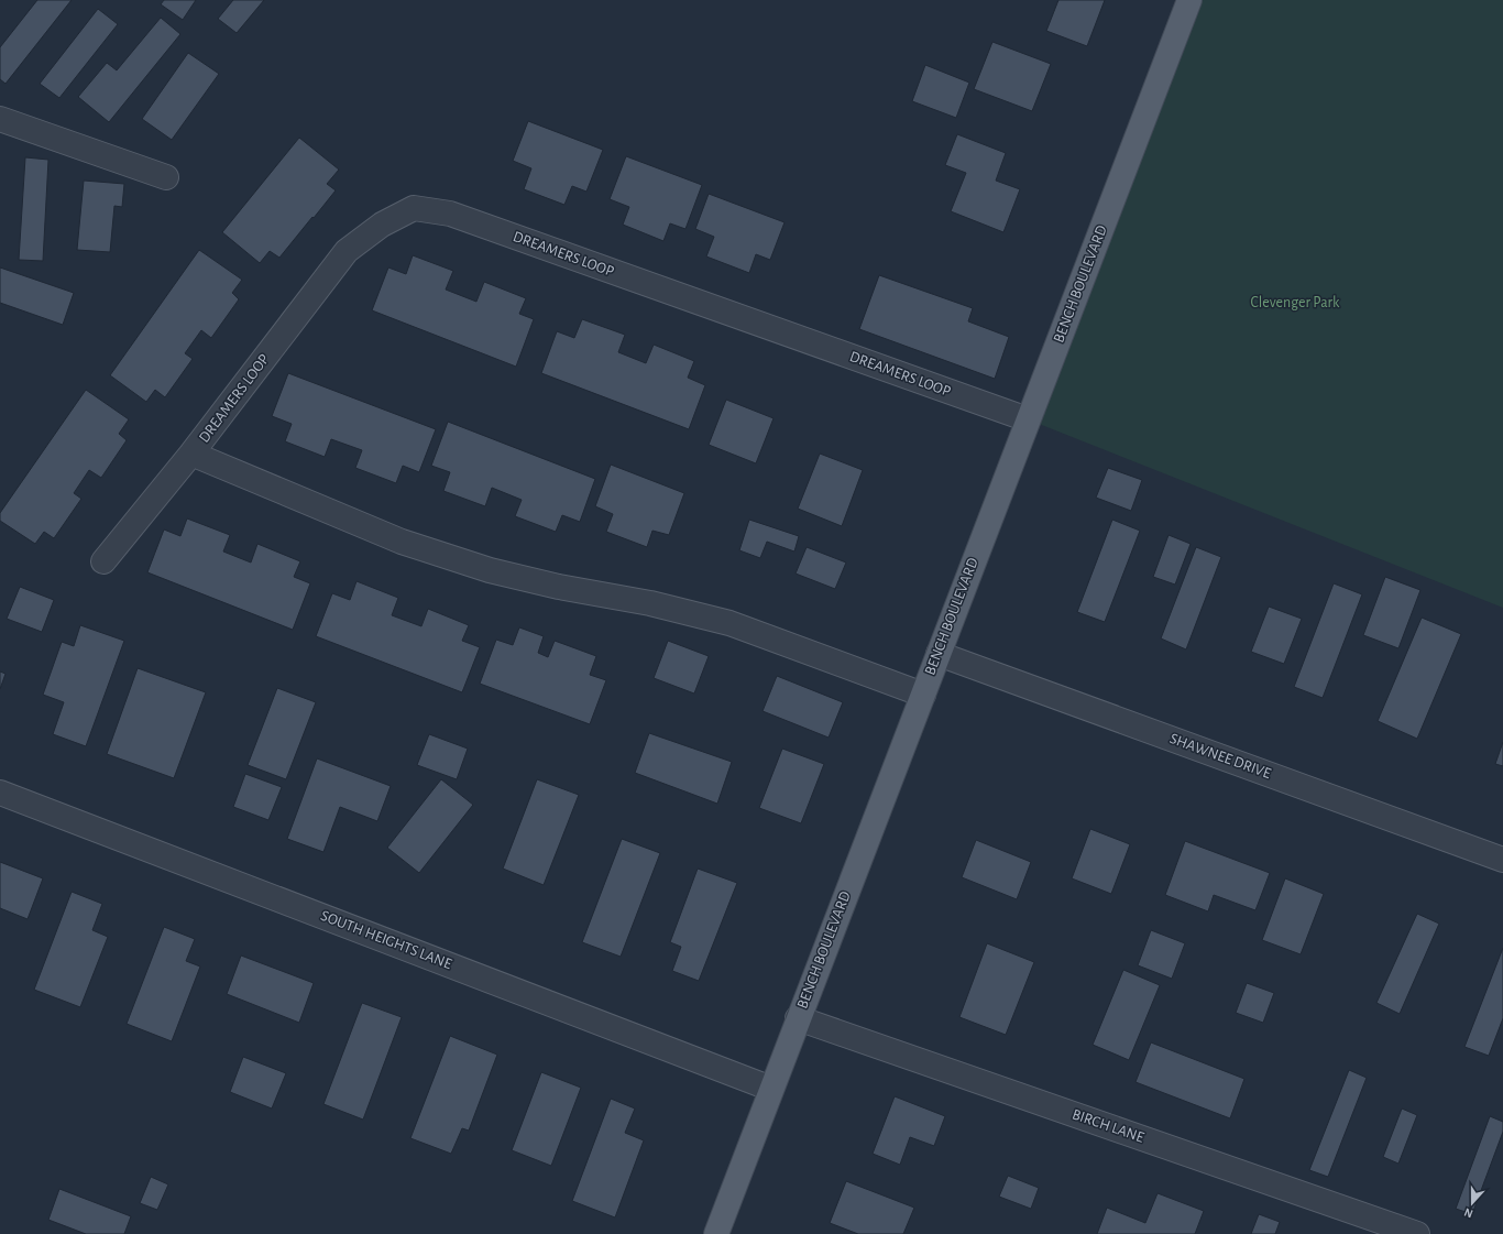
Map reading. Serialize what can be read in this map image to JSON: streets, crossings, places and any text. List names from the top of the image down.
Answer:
{
  "streets": {
    "main road": ["BENCH BOULEVARD"],
    "street": [
      "DREAMERS LOOP",
      "SHAWNEE DRIVE",
      "SOUTH HEIGHTS LANE",
      "BIRCH LANE"
    ]
  },
  "crossings": [
    ["DREAMERS LOOP", "BENCH BOULEVARD"],
    ["BENCH BOULEVARD", "SHAWNEE DRIVE"],
    ["BENCH BOULEVARD", "SOUTH HEIGHTS LANE"],
    ["BENCH BOULEVARD", "BIRCH LANE"]
  ],
  "parks": ["Clevenger Park"],
  "north": "bottom"
}
